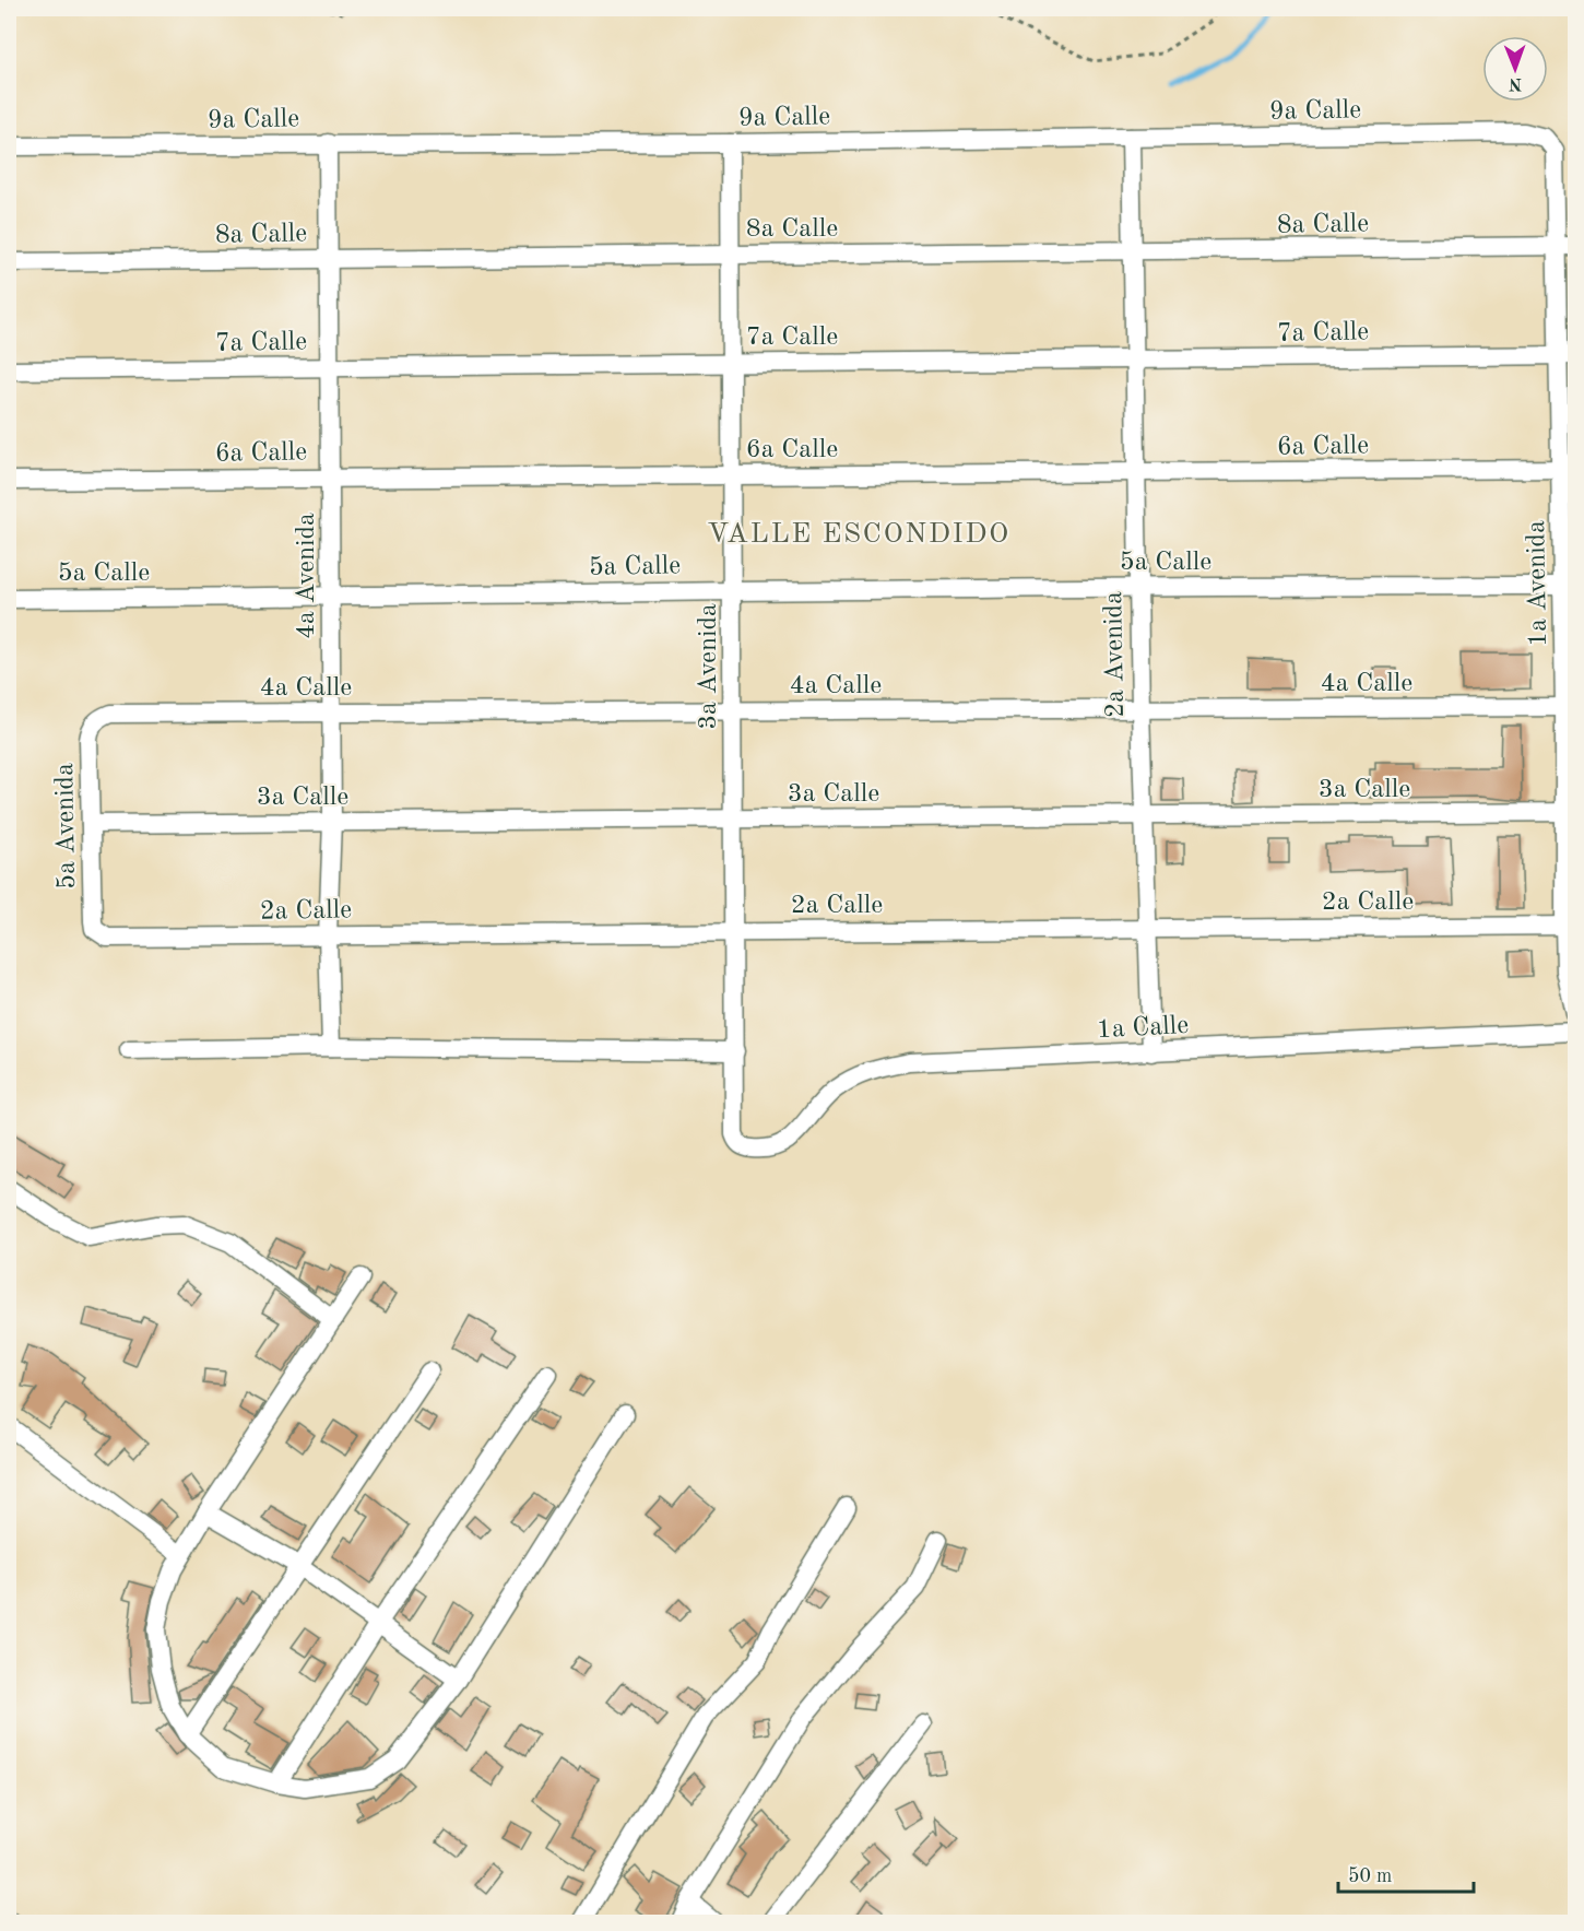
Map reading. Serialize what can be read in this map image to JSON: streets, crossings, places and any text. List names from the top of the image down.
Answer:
{
  "streets": {
    "street": [
      "9a Calle",
      "8a Calle",
      "7a Calle",
      "6a Calle",
      "5a Calle",
      "4a Avenida",
      "1a Avenida",
      "2a Avenida",
      "3a Avenida",
      "4a Calle",
      "3a Calle",
      "5a Avenida",
      "2a Calle",
      "1a Calle"
    ]
  },
  "crossings": [
    ["9a Calle", "4a Avenida"],
    ["9a Calle", "1a Avenida"],
    ["9a Calle", "2a Avenida"],
    ["9a Calle", "3a Avenida"],
    ["8a Calle", "4a Avenida"],
    ["8a Calle", "1a Avenida"],
    ["8a Calle", "2a Avenida"],
    ["8a Calle", "3a Avenida"],
    ["7a Calle", "4a Avenida"],
    ["7a Calle", "1a Avenida"],
    ["7a Calle", "2a Avenida"],
    ["7a Calle", "3a Avenida"],
    ["6a Calle", "4a Avenida"],
    ["6a Calle", "1a Avenida"],
    ["6a Calle", "2a Avenida"],
    ["6a Calle", "3a Avenida"],
    ["5a Calle", "4a Avenida"],
    ["5a Calle", "1a Avenida"],
    ["5a Calle", "2a Avenida"],
    ["5a Calle", "3a Avenida"],
    ["4a Avenida", "4a Calle"],
    ["4a Avenida", "3a Calle"],
    ["4a Avenida", "2a Calle"],
    ["1a Avenida", "4a Calle"],
    ["1a Avenida", "3a Calle"],
    ["1a Avenida", "2a Calle"],
    ["2a Avenida", "4a Calle"],
    ["2a Avenida", "3a Calle"],
    ["2a Avenida", "2a Calle"],
    ["2a Avenida", "1a Calle"],
    ["3a Avenida", "4a Calle"],
    ["3a Avenida", "3a Calle"],
    ["3a Avenida", "2a Calle"],
    ["3a Avenida", "1a Calle"],
    ["4a Calle", "5a Avenida"],
    ["3a Calle", "5a Avenida"],
    ["5a Avenida", "2a Calle"]
  ],
  "districts": ["VALLE ESCONDIDO"],
  "scale_bar": "50 m",
  "north": "bottom"
}
